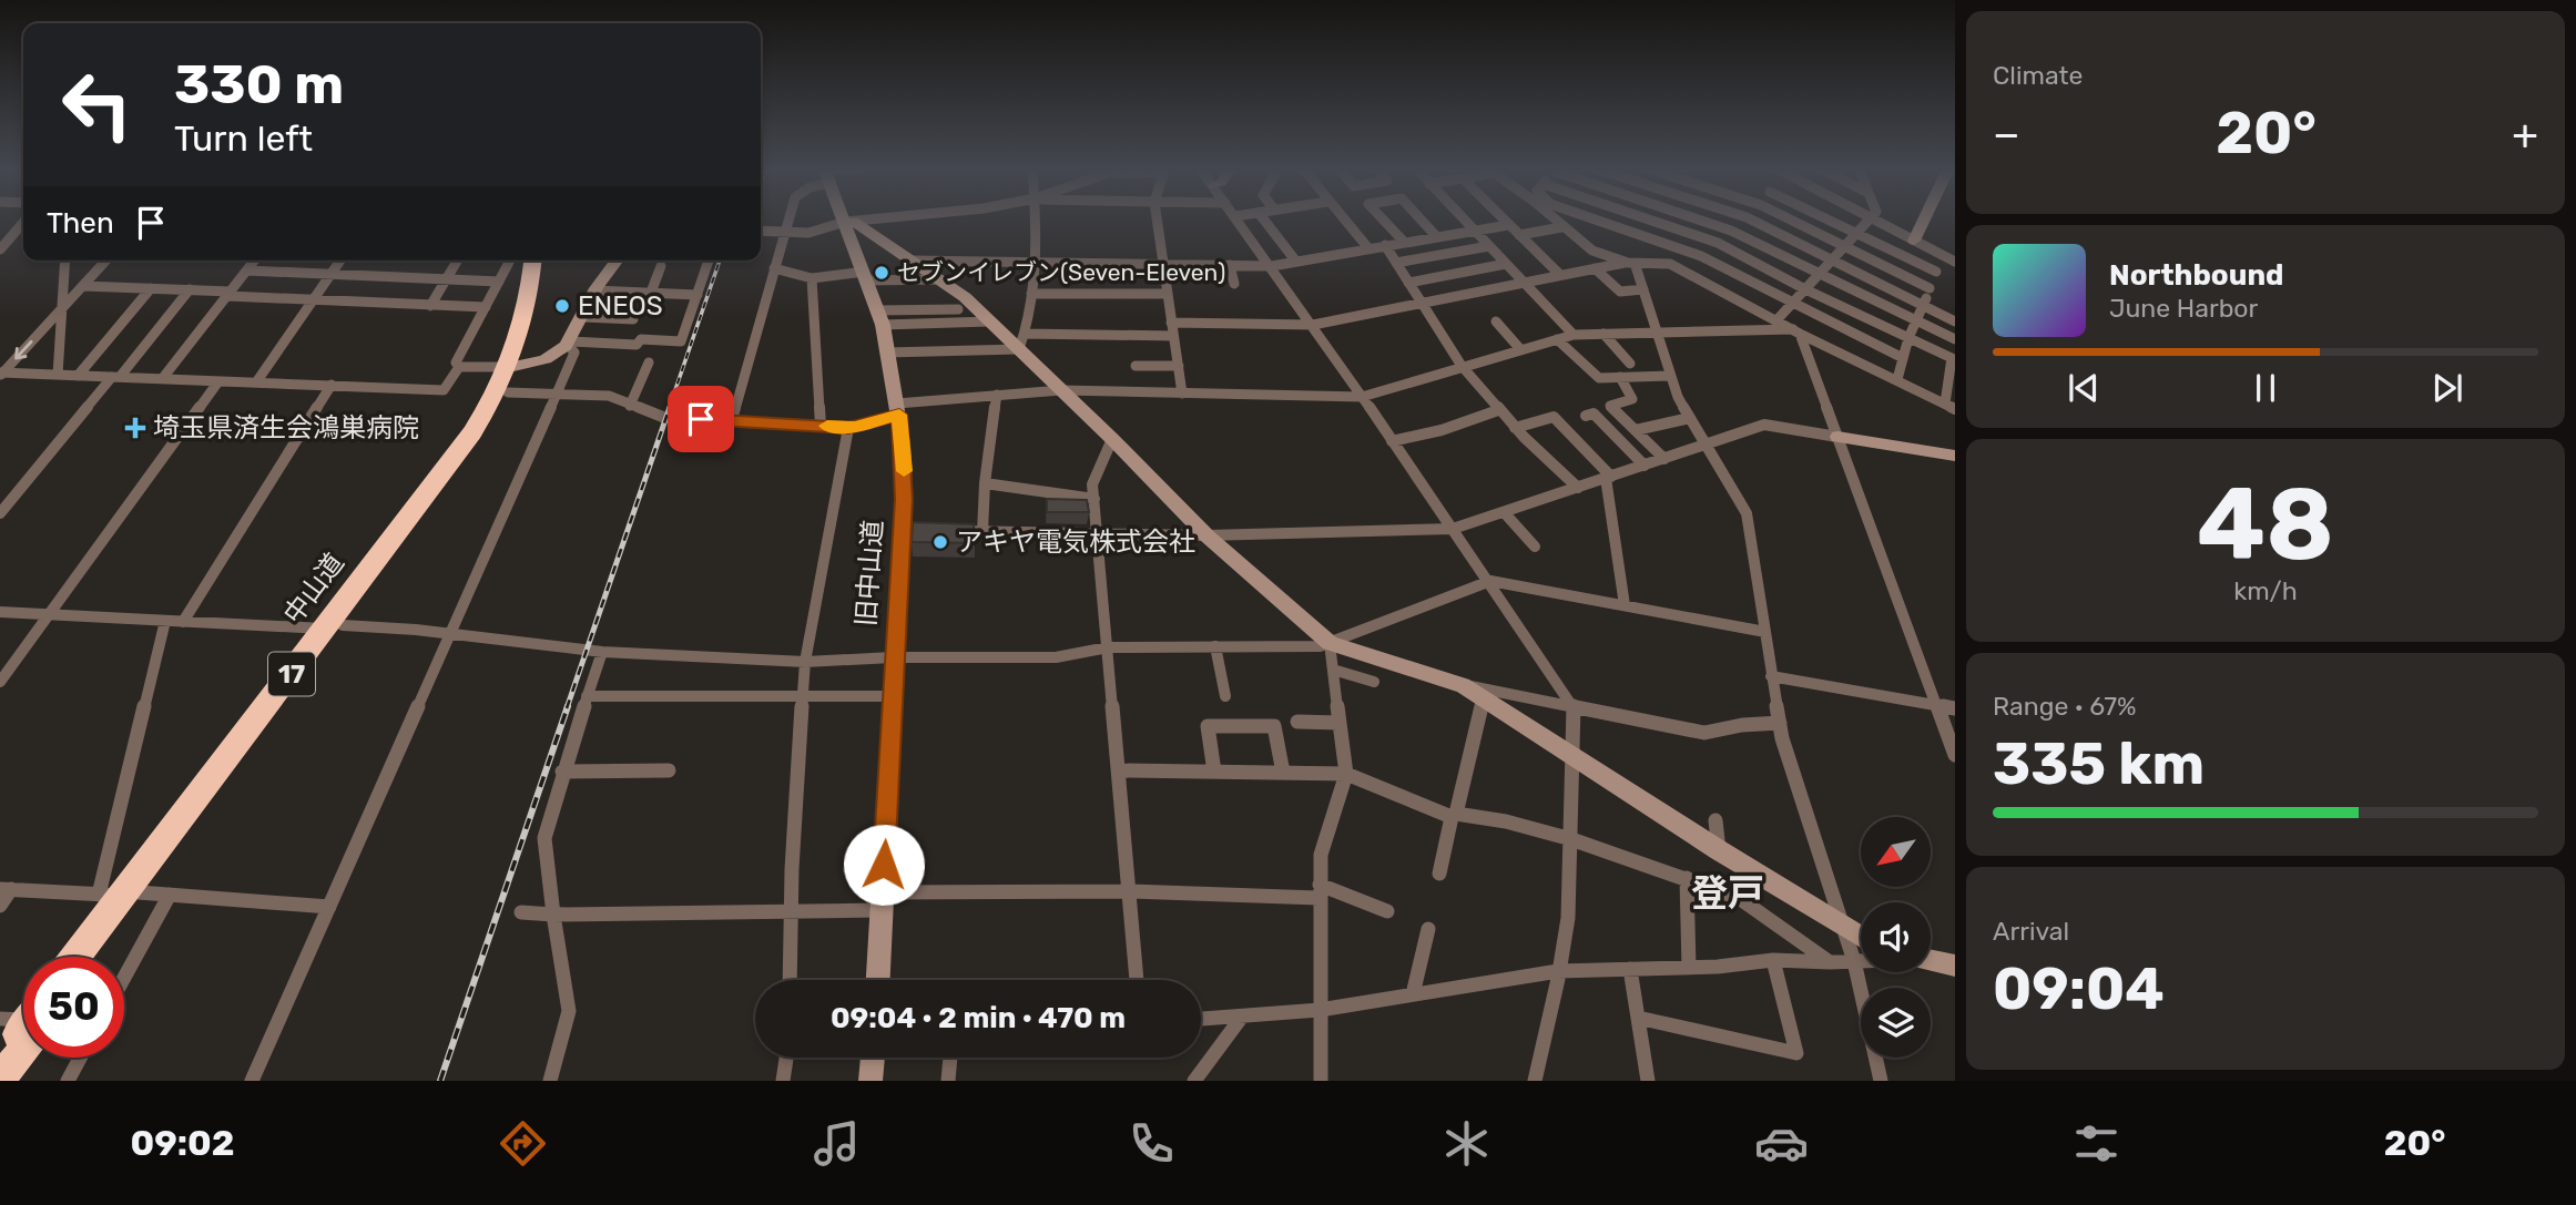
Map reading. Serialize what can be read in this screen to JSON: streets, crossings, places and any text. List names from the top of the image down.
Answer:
{
  "streets": {
    "highway": ["中山道", "17"],
    "street": ["旧中山道"]
  },
  "districts": ["登戸"],
  "places": {
    "other": ["セブンイレブン(Seven-Eleven)", "ENEOS", "アキヤ電気株式会社"],
    "health": ["埼玉県済生会鴻巣病院"]
  },
  "north": "bottom left",
  "page": {
    "tile": [
      "Climate",
      ["48", "km/h"],
      ["Range · 67%", "335 km"],
      ["Arrival", "09:04"]
    ],
    "turn": ["330 m", "Turn left"],
    "heat": ["−", "20°", "+"],
    "then": "Then",
    "song": ["Northbound", "June Harbor"],
    "limit": "50",
    "trip": "09:04 · 2 min · 470 m",
    "tabs": ["09:02", "20°"]
  }
}
